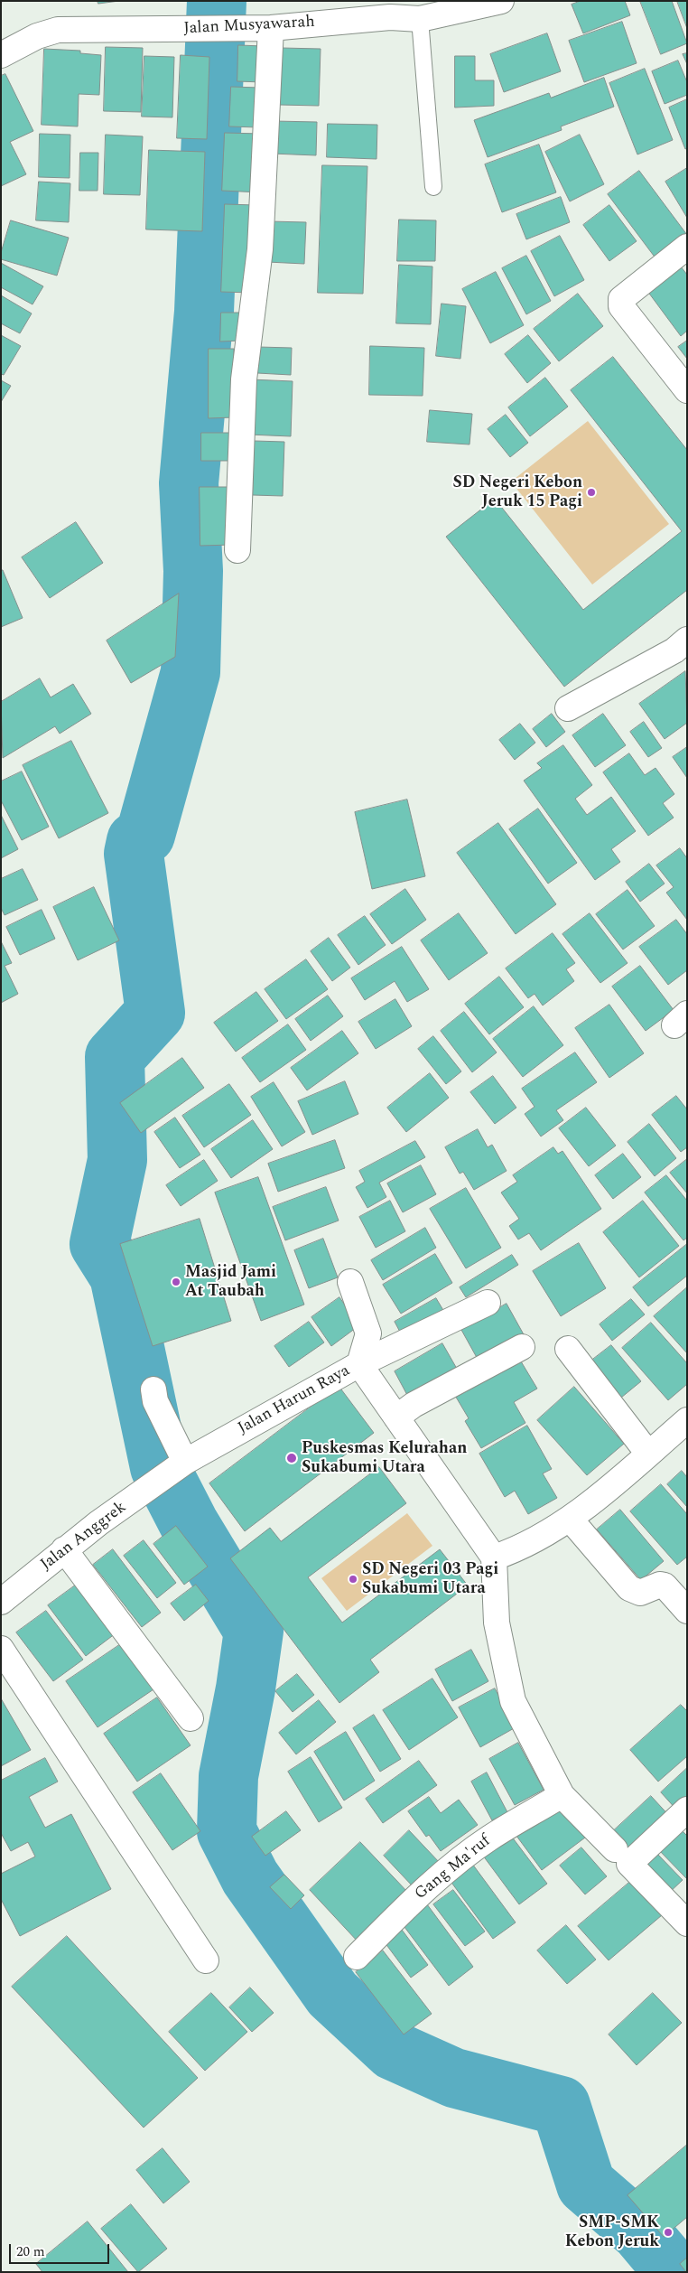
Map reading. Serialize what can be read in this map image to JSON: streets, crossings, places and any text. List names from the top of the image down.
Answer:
{
  "streets": {
    "street": [
      "Jalan Musyawarah",
      "Jalan Harun Raya",
      "Jalan Anggrek",
      "Gang Ma'ruf"
    ]
  },
  "crossings": [
    ["Jalan Harun Raya", "Jalan Anggrek"]
  ],
  "places": [
    "SD Negeri Kebon Jeruk 15 Pagi",
    "Masjid Jami At Taubah",
    "Puskesmas Kelurahan Sukabumi Utara",
    "SD Negeri 03 Pagi Sukabumi Utara",
    "SMP-SMK Kebon Jeruk"
  ],
  "scale_bar": "20 m"
}
